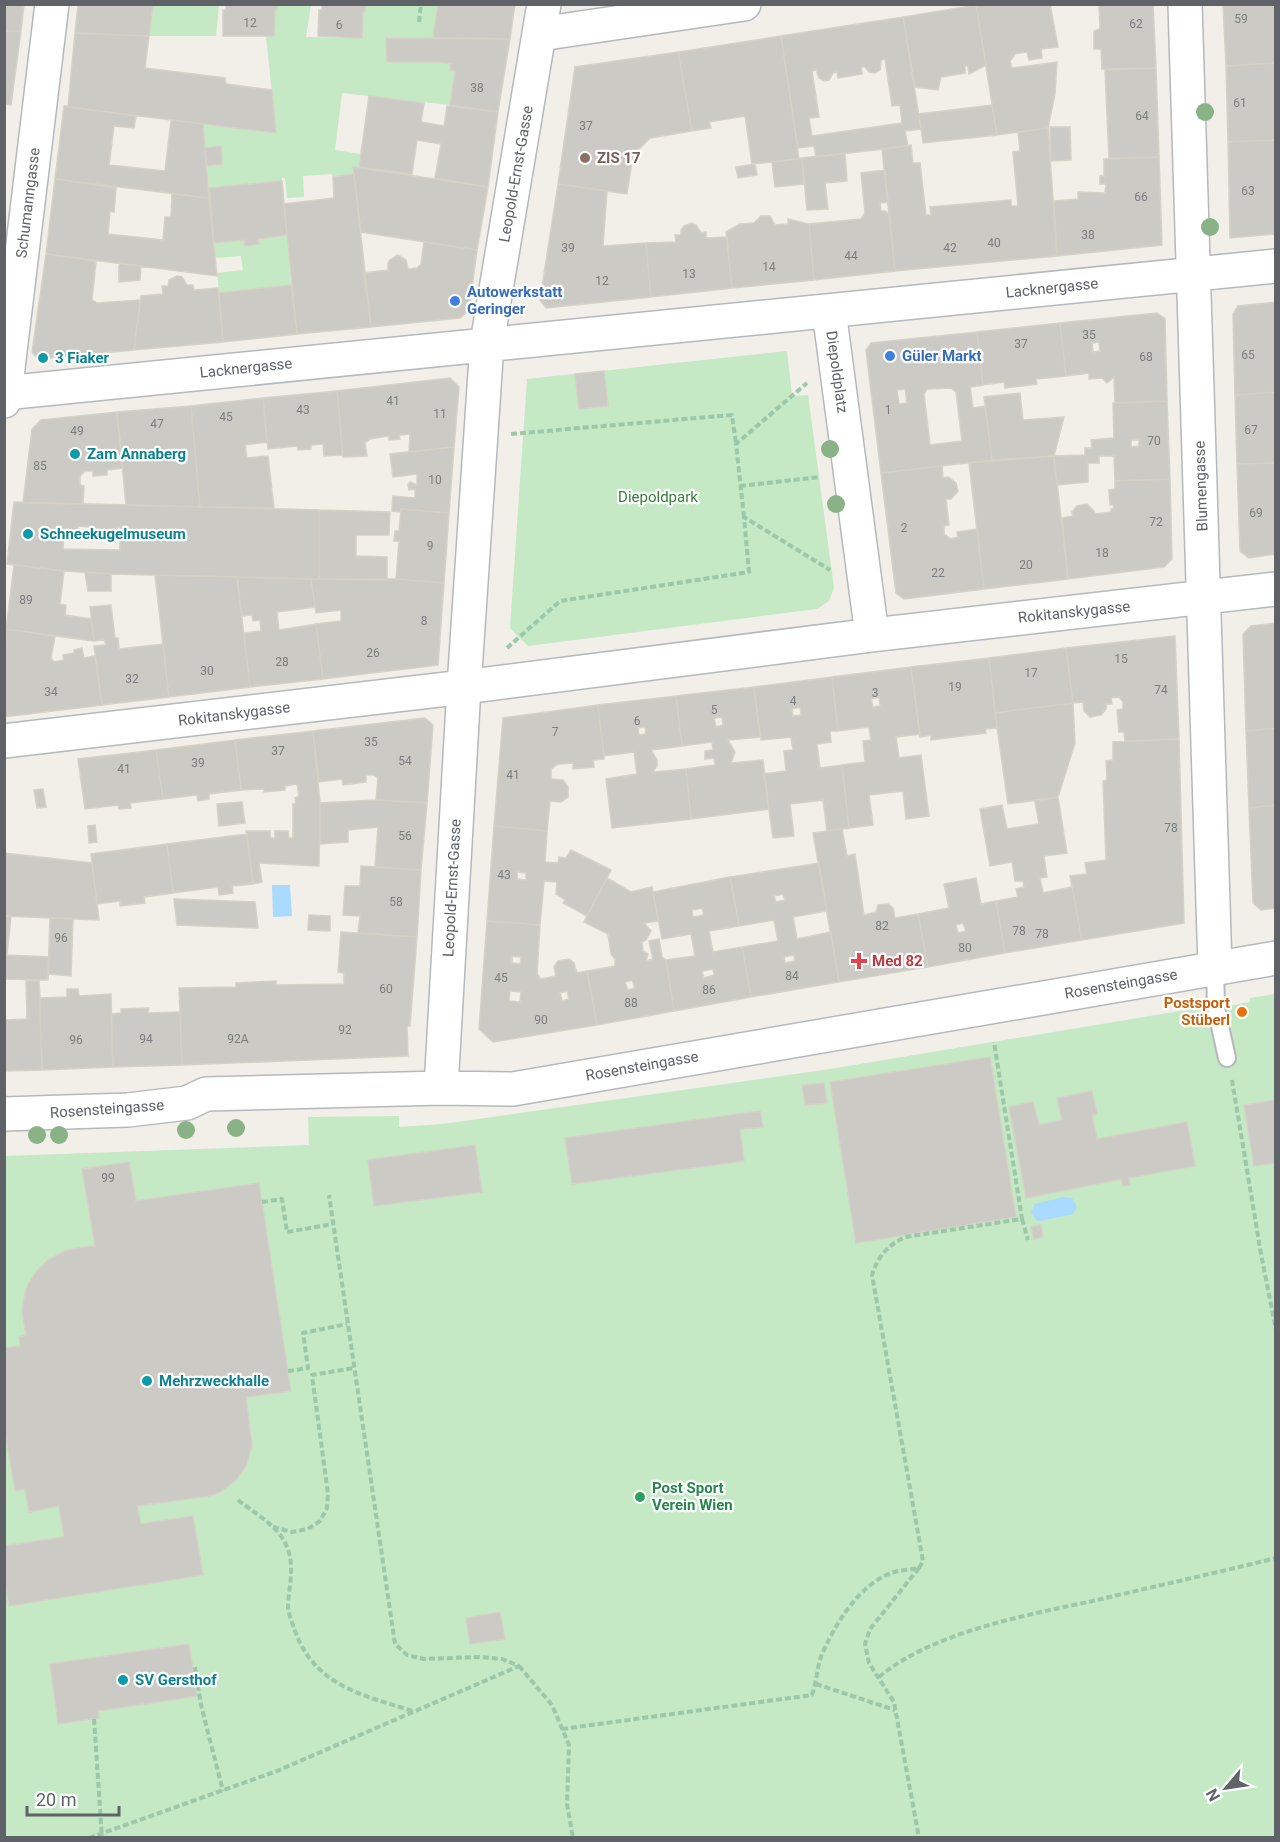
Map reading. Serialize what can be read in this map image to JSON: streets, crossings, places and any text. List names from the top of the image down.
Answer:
{
  "streets": {
    "street": [
      "Leopold-Ernst-Gasse",
      "Schumanngasse",
      "Lacknergasse",
      "Diepoldplatz",
      "Blumengasse",
      "Rokitanskygasse",
      "Rosensteingasse"
    ]
  },
  "crossings": [
    ["Leopold-Ernst-Gasse", "Lacknergasse"],
    ["Leopold-Ernst-Gasse", "Diepoldplatz"],
    ["Leopold-Ernst-Gasse", "Rokitanskygasse"],
    ["Leopold-Ernst-Gasse", "Rosensteingasse"],
    ["Schumanngasse", "Lacknergasse"],
    ["Lacknergasse", "Diepoldplatz"],
    ["Lacknergasse", "Blumengasse"],
    ["Diepoldplatz", "Rokitanskygasse"],
    ["Blumengasse", "Rokitanskygasse"],
    ["Blumengasse", "Rosensteingasse"]
  ],
  "parks": ["Diepoldpark"],
  "places": {
    "other": [
      "ZIS 17",
      "Autowerkstatt Geringer",
      "Güler Markt",
      "3 Fiaker",
      "Zam Annaberg",
      "Schneekugelmuseum",
      "Postsport Stüberl",
      "Mehrzweckhalle",
      "Post Sport Verein Wien",
      "SV Gersthof"
    ],
    "health": ["Med 82"]
  },
  "house_numbers": [
    "59",
    "12",
    "62",
    "6",
    "38",
    "61",
    "64",
    "37",
    "63",
    "66",
    "38",
    "40",
    "39",
    "42",
    "44",
    "14",
    "13",
    "12",
    "35",
    "37",
    "65",
    "68",
    "41",
    "43",
    "1",
    "11",
    "45",
    "47",
    "67",
    "49",
    "70",
    "85",
    "10",
    "69",
    "72",
    "2",
    "9",
    "18",
    "20",
    "22",
    "89",
    "8",
    "26",
    "15",
    "28",
    "30",
    "17",
    "32",
    "19",
    "74",
    "34",
    "3",
    "4",
    "5",
    "6",
    "7",
    "35",
    "37",
    "54",
    "39",
    "41",
    "41",
    "78",
    "56",
    "43",
    "58",
    "82",
    "78",
    "78",
    "96",
    "80",
    "84",
    "45",
    "60",
    "86",
    "88",
    "90",
    "92",
    "94",
    "92A",
    "96",
    "99"
  ],
  "scale_bar": "20 m",
  "north": "bottom left"
}
